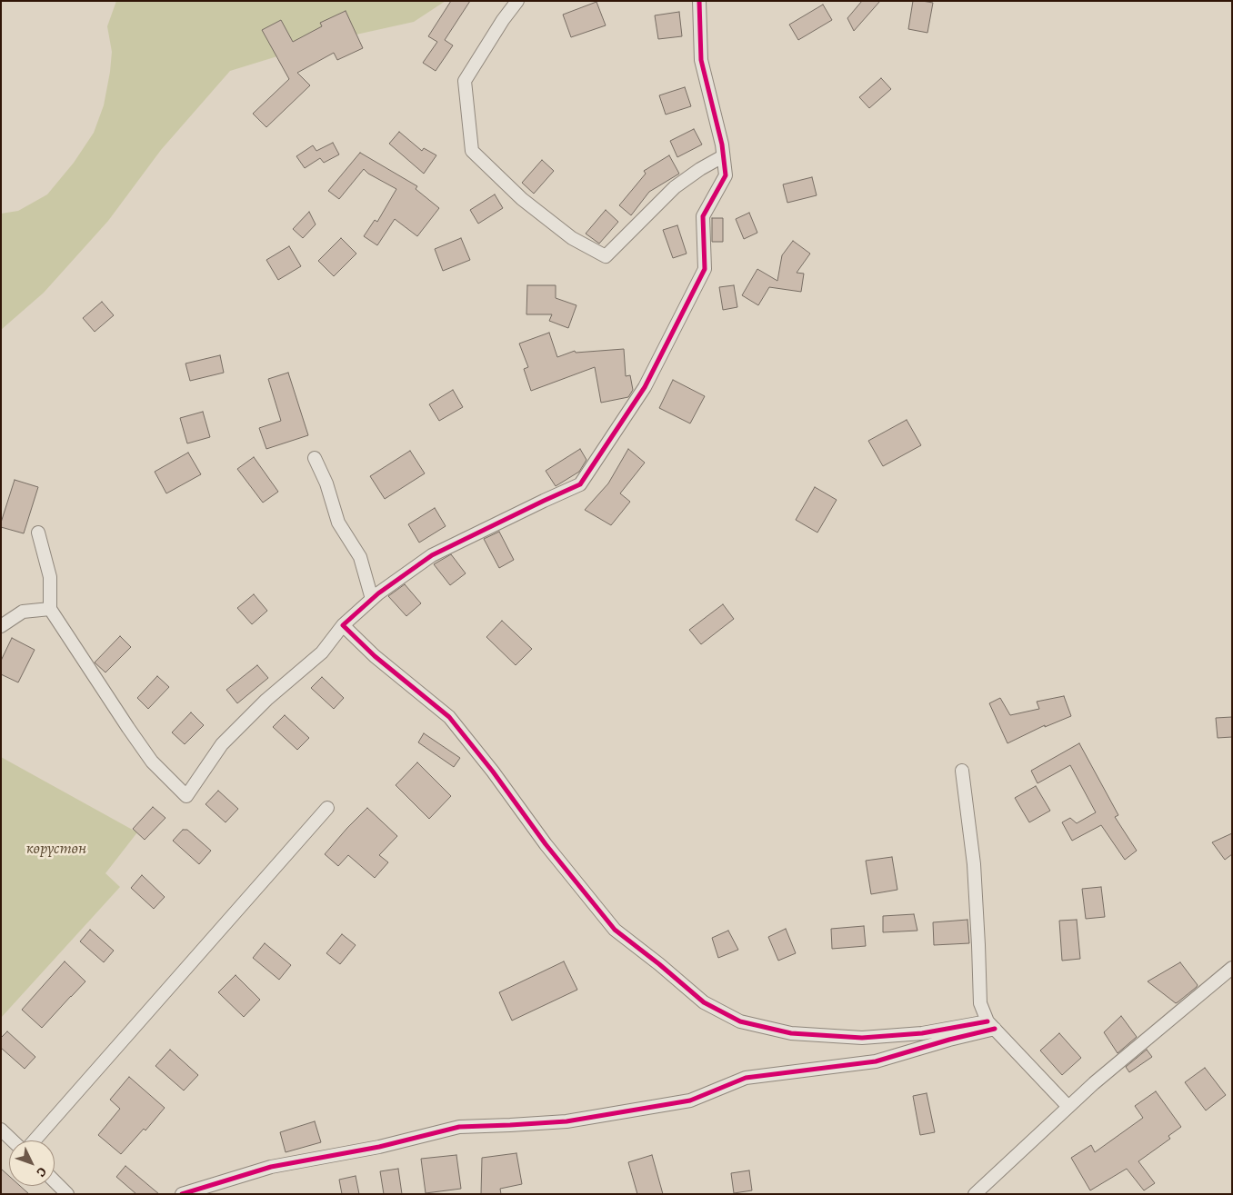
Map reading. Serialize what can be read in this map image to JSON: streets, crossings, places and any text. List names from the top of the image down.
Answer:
{
  "parks": ["көрүстөн"],
  "north": "bottom right"
}
